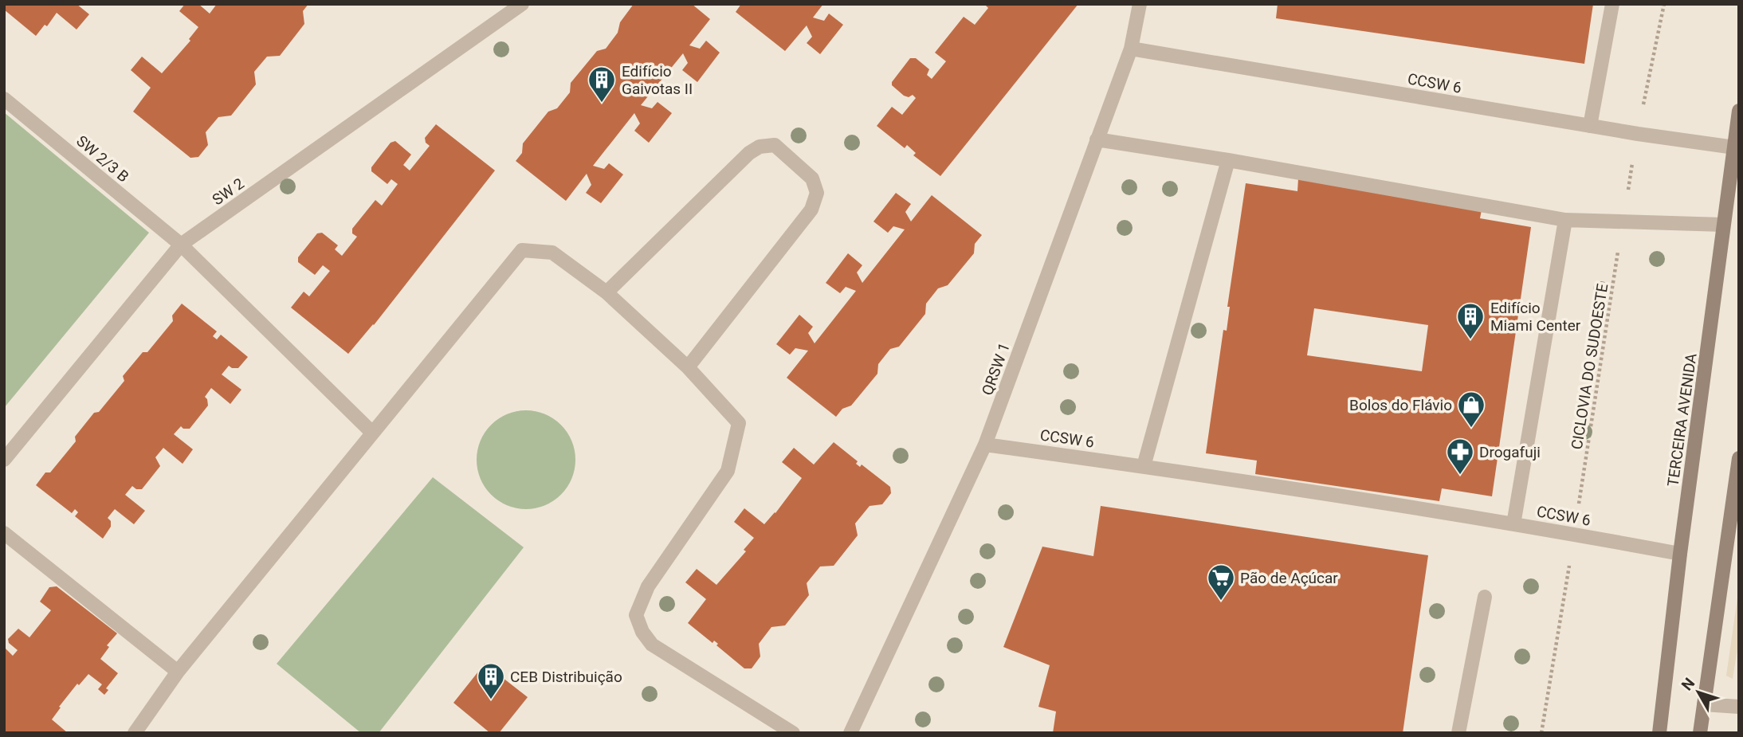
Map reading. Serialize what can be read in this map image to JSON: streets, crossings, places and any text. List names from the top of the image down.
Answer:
{
  "streets": {
    "street": [
      "CCSW 6",
      "SW 2/3 B",
      "SW 2",
      "QRSW 1",
      "TERCEIRA AVENIDA"
    ],
    "path": ["CICLOVIA DO SUDOESTE"]
  },
  "crossings": [
    ["CCSW 6", "CICLOVIA DO SUDOESTE"],
    ["CCSW 6", "QRSW 1"],
    ["CCSW 6", "TERCEIRA AVENIDA"],
    ["SW 2/3 B", "SW 2"]
  ],
  "places": {
    "building": ["Edifício Gaivotas II", "Edifício Miami Center", "CEB Distribuição"],
    "shop": ["Bolos do Flávio"],
    "pharmacy": ["Drogafuji"],
    "supermarket": ["Pão de Açúcar"]
  },
  "north": "top left"
}
